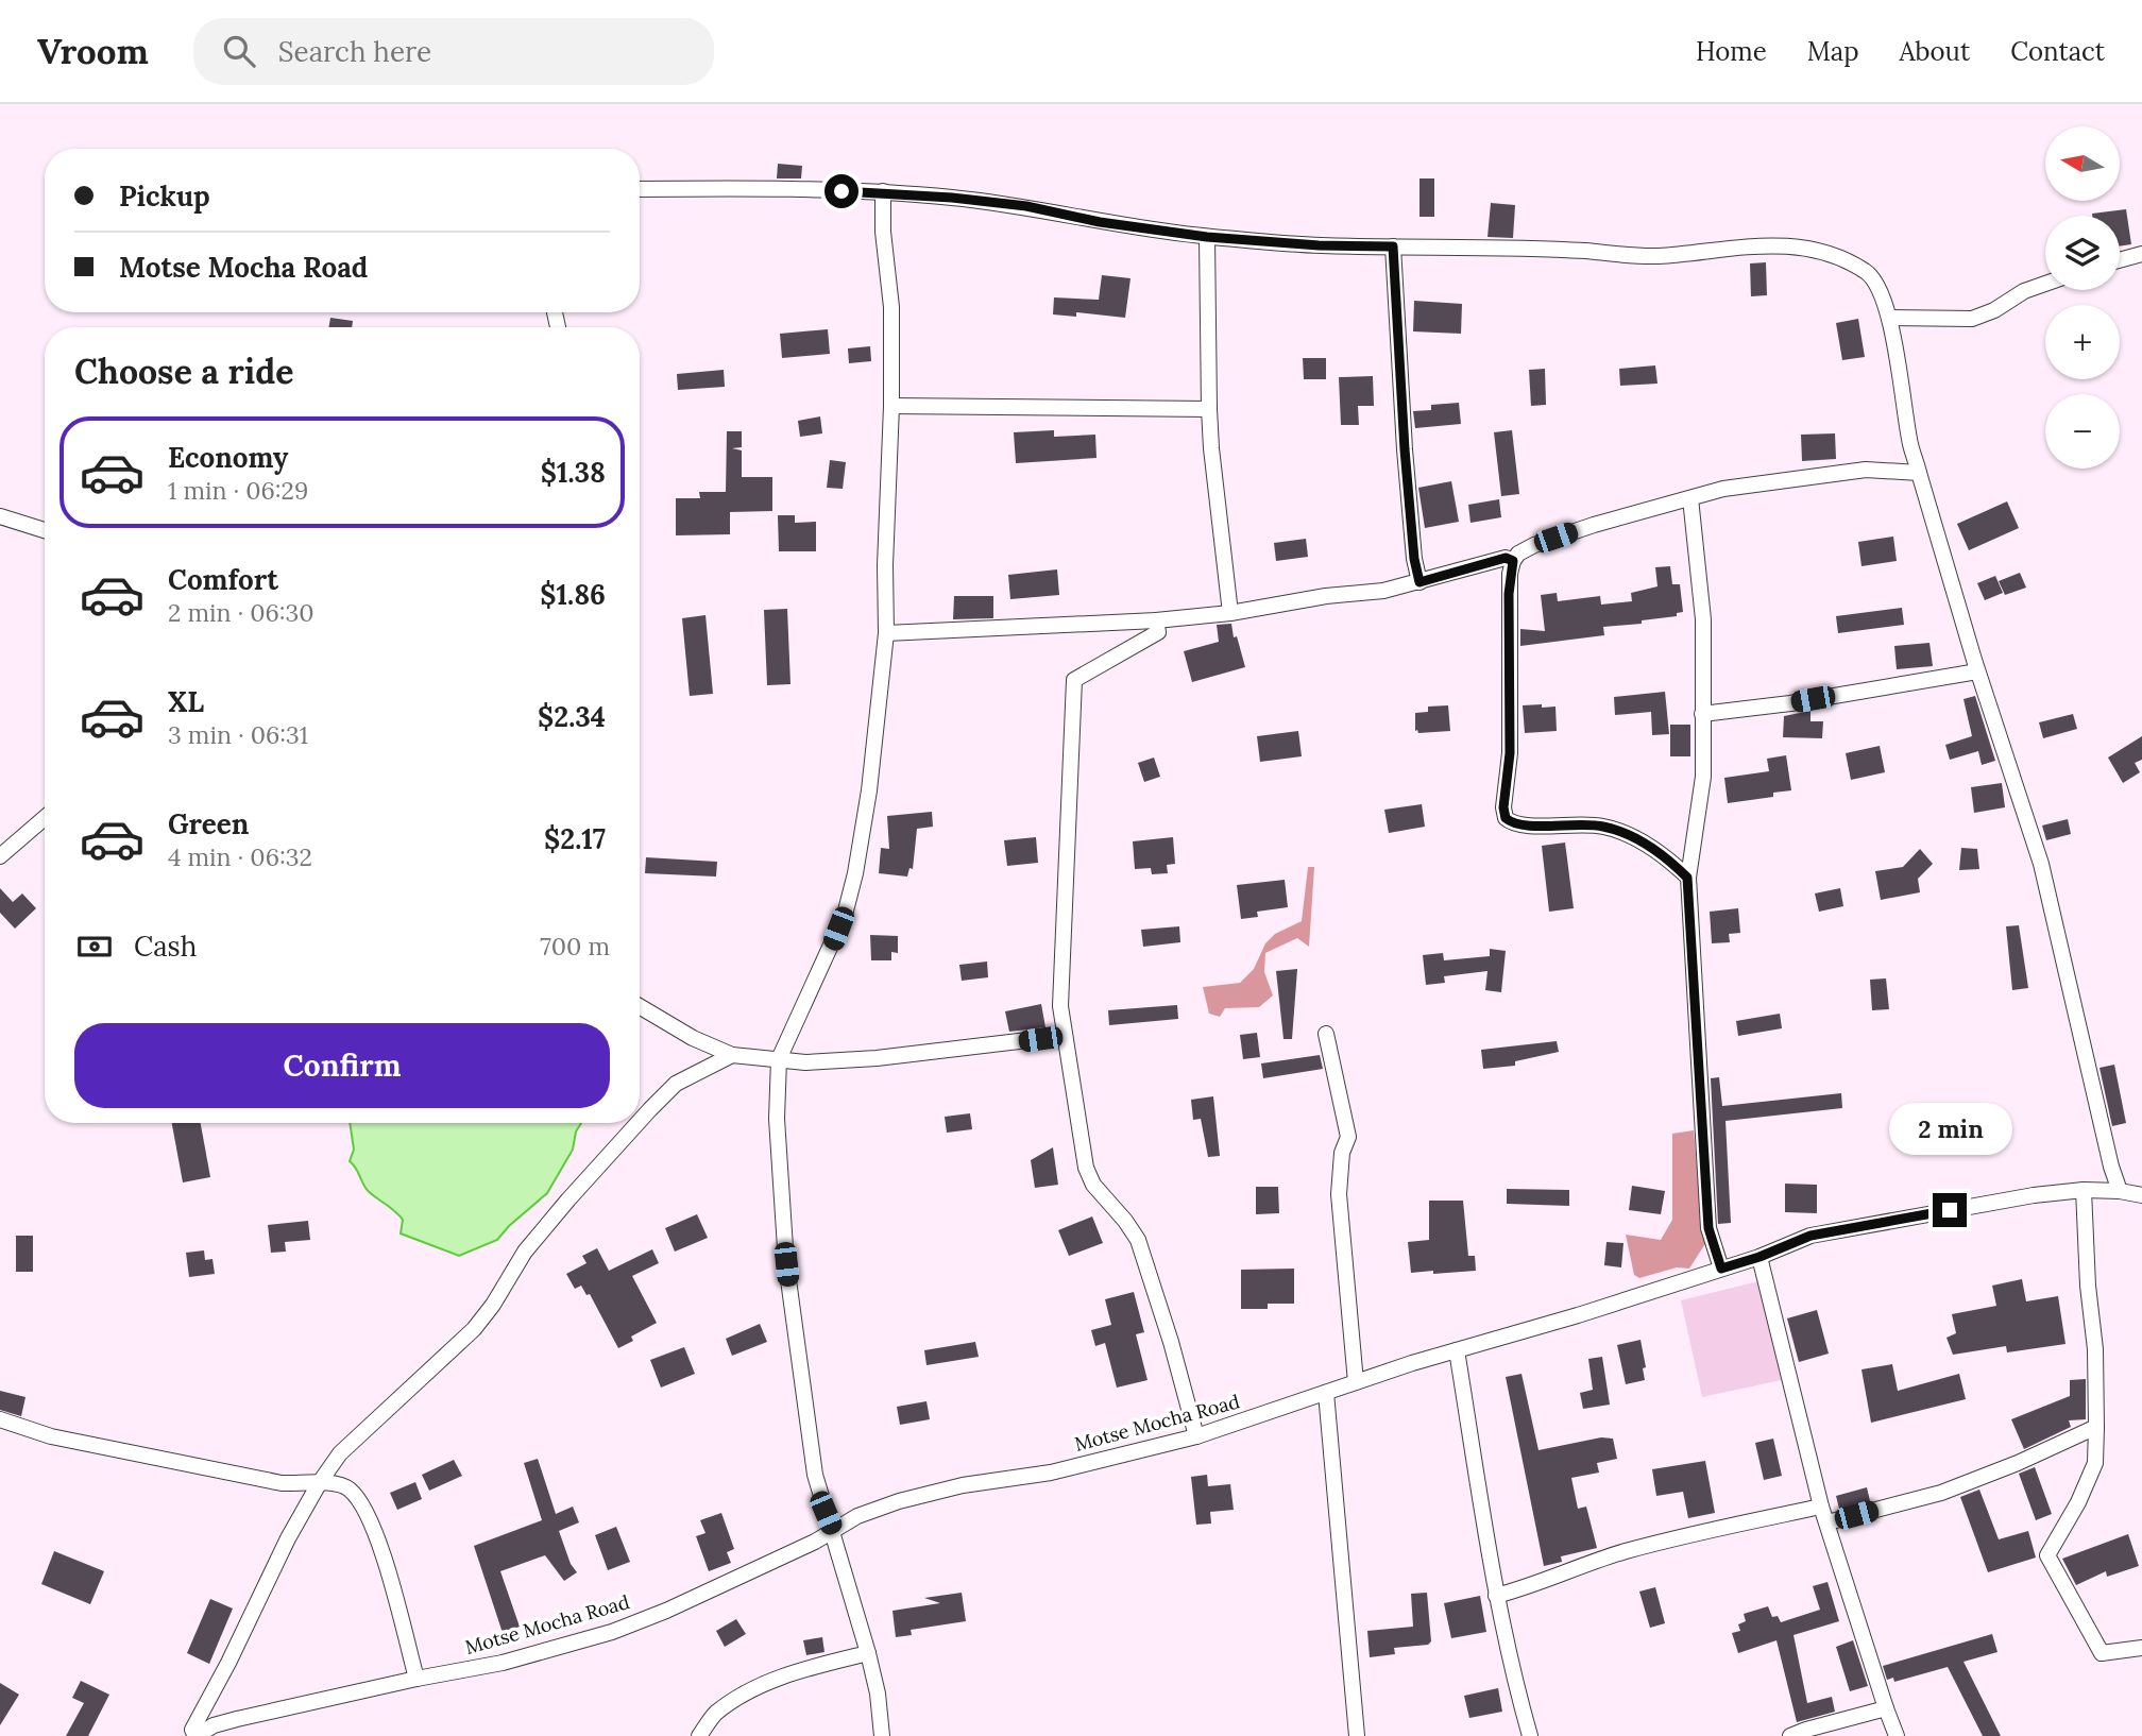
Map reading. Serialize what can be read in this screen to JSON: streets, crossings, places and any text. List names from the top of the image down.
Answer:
{
  "streets": {
    "street": ["Motse Mocha Road"]
  },
  "north": "left",
  "page": {
    "header": "Vroom",
    "search": "Search here",
    "nav": [
      "Home",
      "Map",
      "About",
      "Contact"
    ],
    "map_buttons": ["+", "−"],
    "banner": ["Pickup", "Motse Mocha Road"],
    "heading": "Choose a ride",
    "list": [
      {
        "name": "Economy",
        "note": "1 min · 06:29",
        "value": "$1.38"
      },
      {
        "name": "Comfort",
        "note": "2 min · 06:30",
        "value": "$1.86"
      },
      {
        "name": "XL",
        "note": "3 min · 06:31",
        "value": "$2.34"
      },
      {
        "name": "Green",
        "note": "4 min · 06:32",
        "value": "$2.17"
      }
    ],
    "pay": ["Cash", "700 m"],
    "buttons": "Confirm",
    "bubble": "2 min"
  }
}
